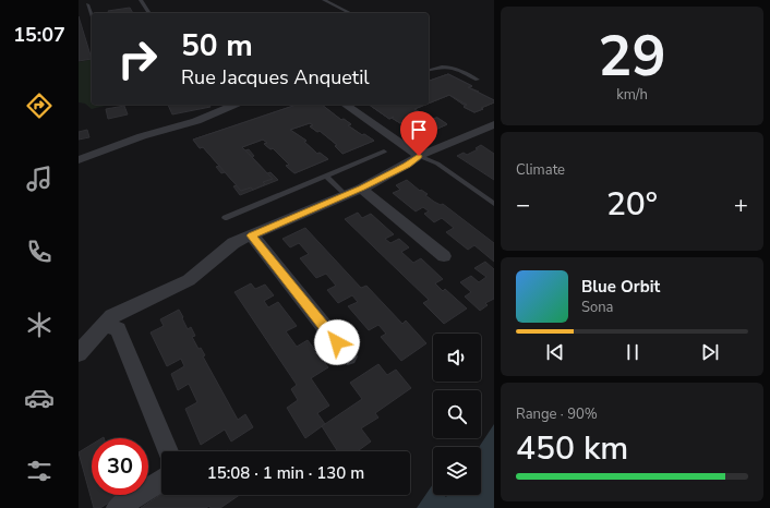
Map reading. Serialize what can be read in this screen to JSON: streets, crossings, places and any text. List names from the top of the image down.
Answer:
{
  "page": {
    "tabs": "15:07",
    "tile": [
      ["29", "km/h"],
      "Climate",
      ["Range · 90%", "450 km"]
    ],
    "turn": ["50 m", "Rue Jacques Anquetil"],
    "heat": ["−", "20°", "+"],
    "song": ["Blue Orbit", "Sona"],
    "limit": "30",
    "trip": "15:08 · 1 min · 130 m"
  }
}
